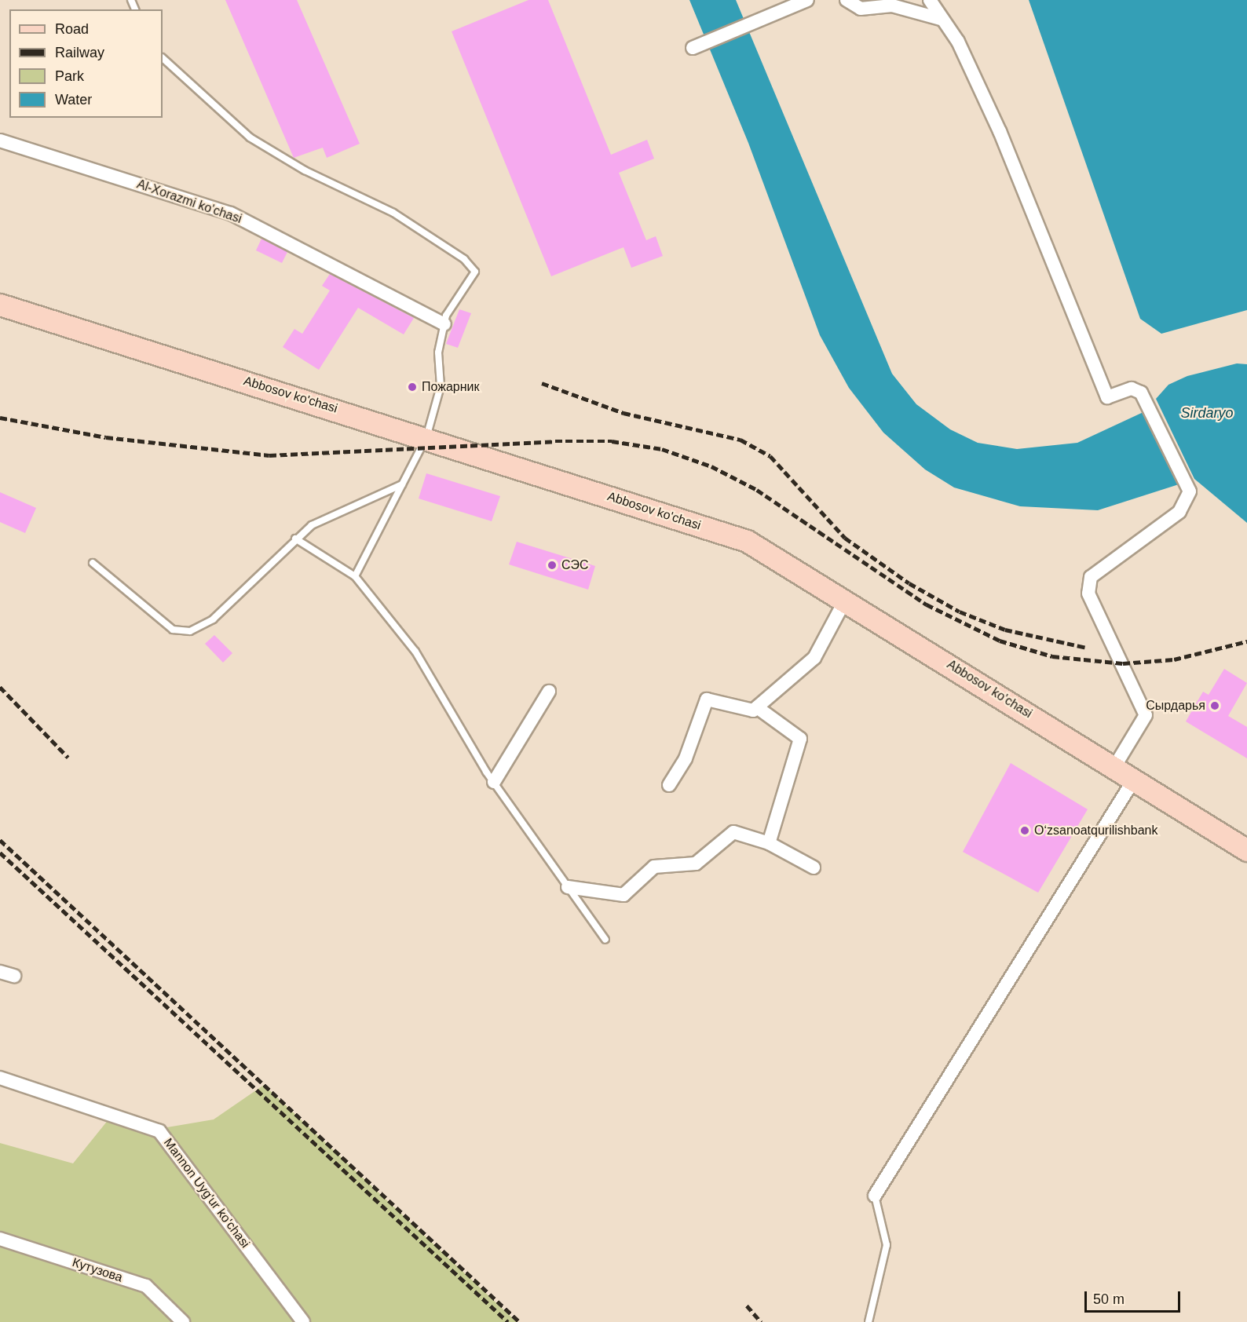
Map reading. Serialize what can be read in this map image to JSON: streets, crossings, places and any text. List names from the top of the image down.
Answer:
{
  "streets": {
    "main road": ["Abbosov ko'chasi"],
    "street": ["Al-Xorazmi ko'chasi", "Mannon Uyg'ur ko'chasi", "Кутузова"]
  },
  "water": ["Sirdaryo"],
  "places": [
    "Пожарник",
    "СЭС",
    "Сырдарья",
    "Oʻzsanoatqurilishbank"
  ],
  "legend": [
    "Road",
    "Railway",
    "Park",
    "Water"
  ],
  "scale_bar": "50 m"
}
